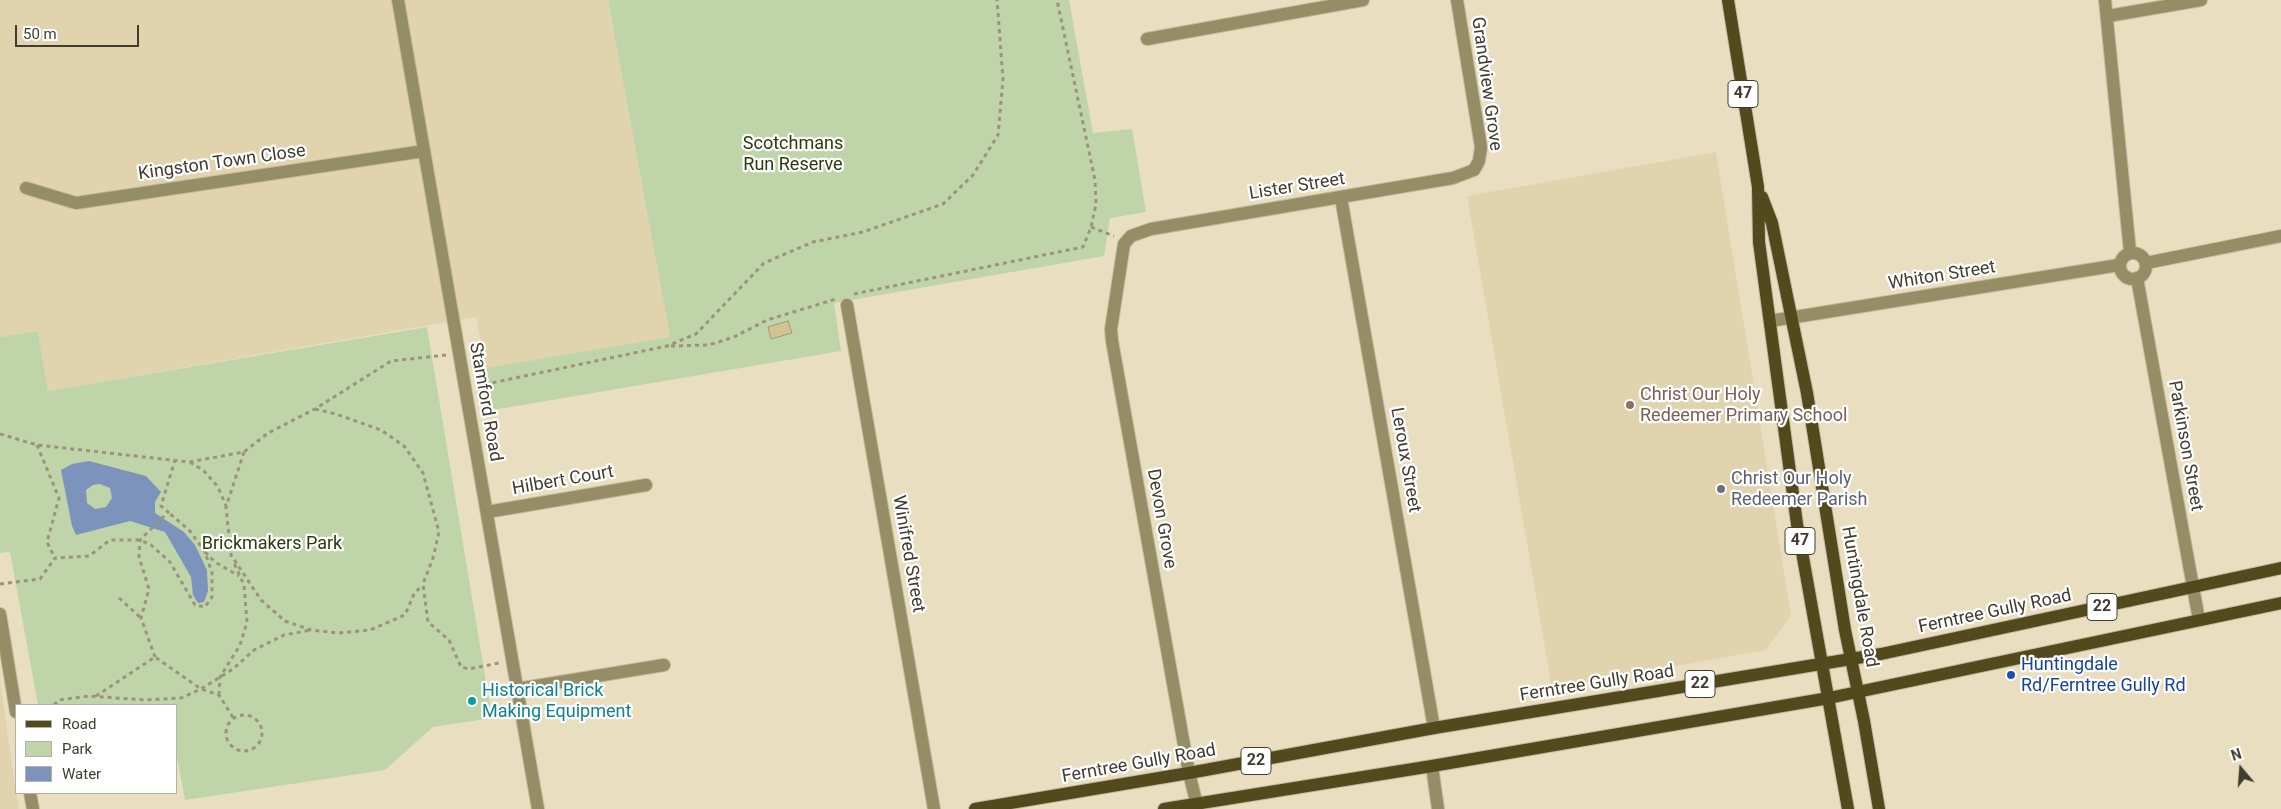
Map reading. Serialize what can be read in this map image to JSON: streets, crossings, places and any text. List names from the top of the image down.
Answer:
{
  "streets": {
    "main road": [
      "47",
      "Huntingdale Road",
      "22",
      "Ferntree Gully Road"
    ],
    "street": [
      "Grandview Grove",
      "Kingston Town Close",
      "Lister Street",
      "Whiton Street",
      "Stamford Road",
      "Parkinson Street",
      "Leroux Street",
      "Hilbert Court",
      "Devon Grove",
      "Winifred Street"
    ]
  },
  "crossings": [
    ["Grandview Grove", "Lister Street"],
    ["Kingston Town Close", "Stamford Road"],
    ["Lister Street", "Leroux Street"],
    ["Lister Street", "Devon Grove"],
    ["Whiton Street", "Parkinson Street"],
    ["Whiton Street", "Huntingdale Road"],
    ["Stamford Road", "Hilbert Court"],
    ["Parkinson Street", "22"],
    ["Parkinson Street", "Ferntree Gully Road"],
    ["Leroux Street", "Ferntree Gully Road"],
    ["Devon Grove", "22"],
    ["Devon Grove", "Ferntree Gully Road"],
    ["Huntingdale Road", "22"],
    ["Huntingdale Road", "Ferntree Gully Road"]
  ],
  "parks": ["Scotchmans Run Reserve", "Brickmakers Park"],
  "places": [
    "Christ Our Holy Redeemer Primary School",
    "Christ Our Holy Redeemer Parish",
    "Huntingdale Rd/Ferntree Gully Rd",
    "Historical Brick Making Equipment"
  ],
  "legend": ["Road", "Park", "Water"],
  "scale_bar": "50 m",
  "north": "top"
}
